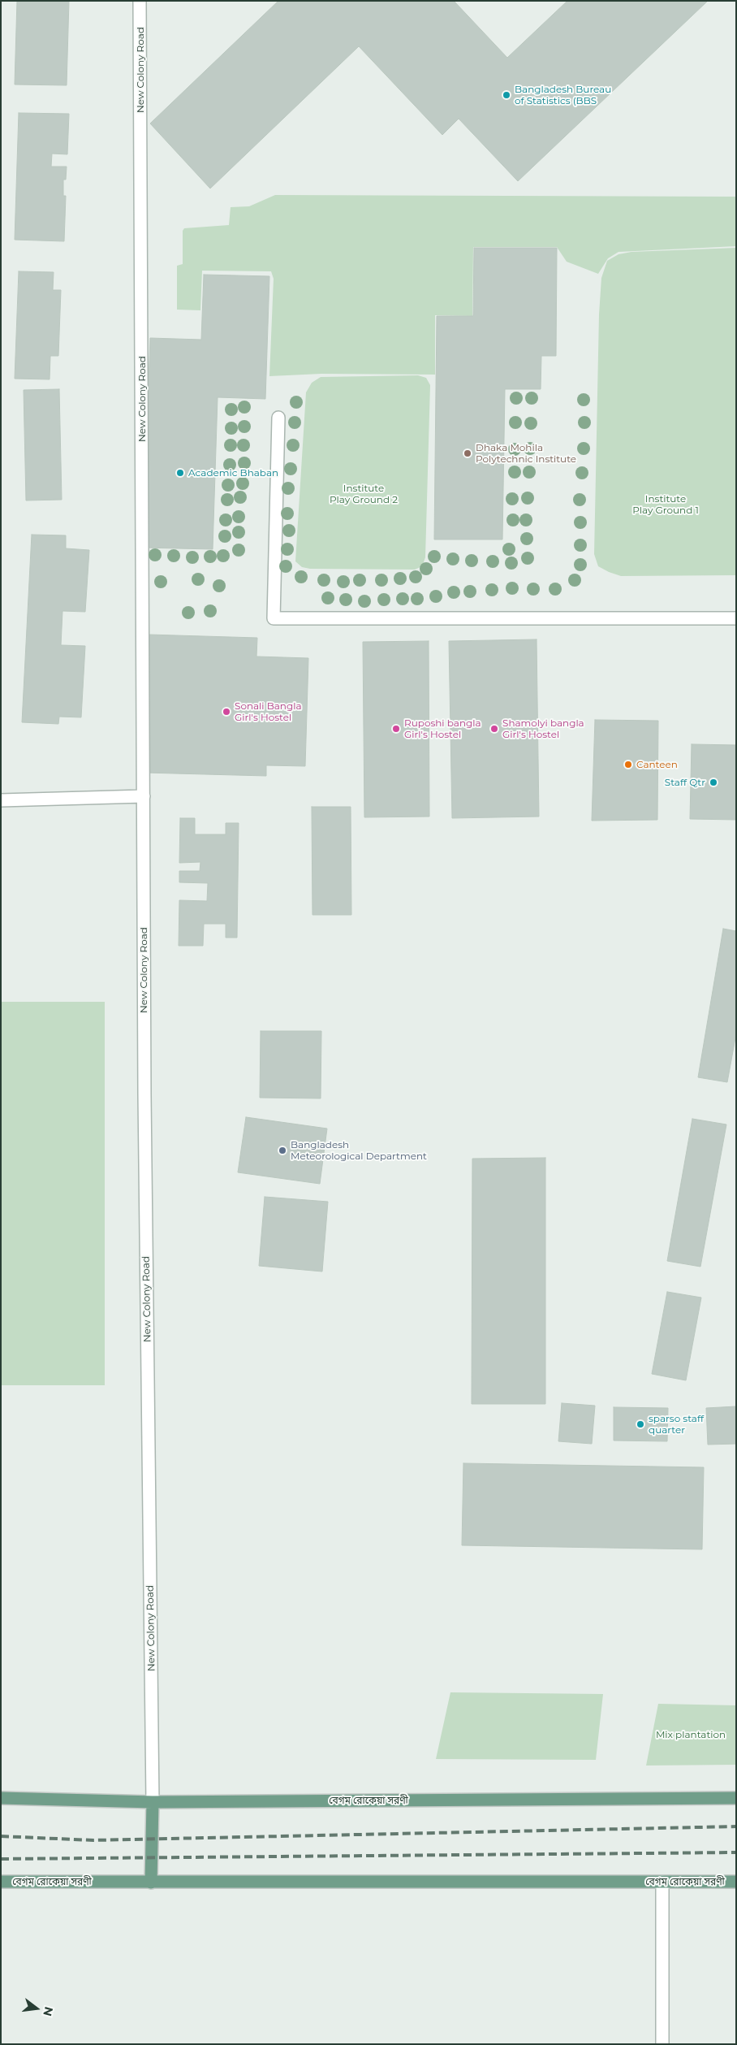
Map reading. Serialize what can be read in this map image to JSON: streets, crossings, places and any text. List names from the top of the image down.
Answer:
{
  "streets": {
    "main road": ["বেগম রোকেয়া সরণী"],
    "street": ["New Colony Road"]
  },
  "crossings": [
    ["New Colony Road", "বেগম রোকেয়া সরণী"]
  ],
  "parks": ["Institute Play Ground 2", "Institute Play Ground 1", "Mix plantation"],
  "places": [
    "Bangladesh Bureau of Statistics (BBS",
    "Dhaka Mohila Polytechnic Institute",
    "Academic Bhaban",
    "Sonali Bangla Girl's Hostel",
    "Ruposhi bangla Girl's Hostel",
    "Shamolyi bangla Girl's Hostel",
    "Canteen",
    "Staff Qtr",
    "Bangladesh Meteorological Department",
    "sparso staff quarter"
  ],
  "north": "right"
}
